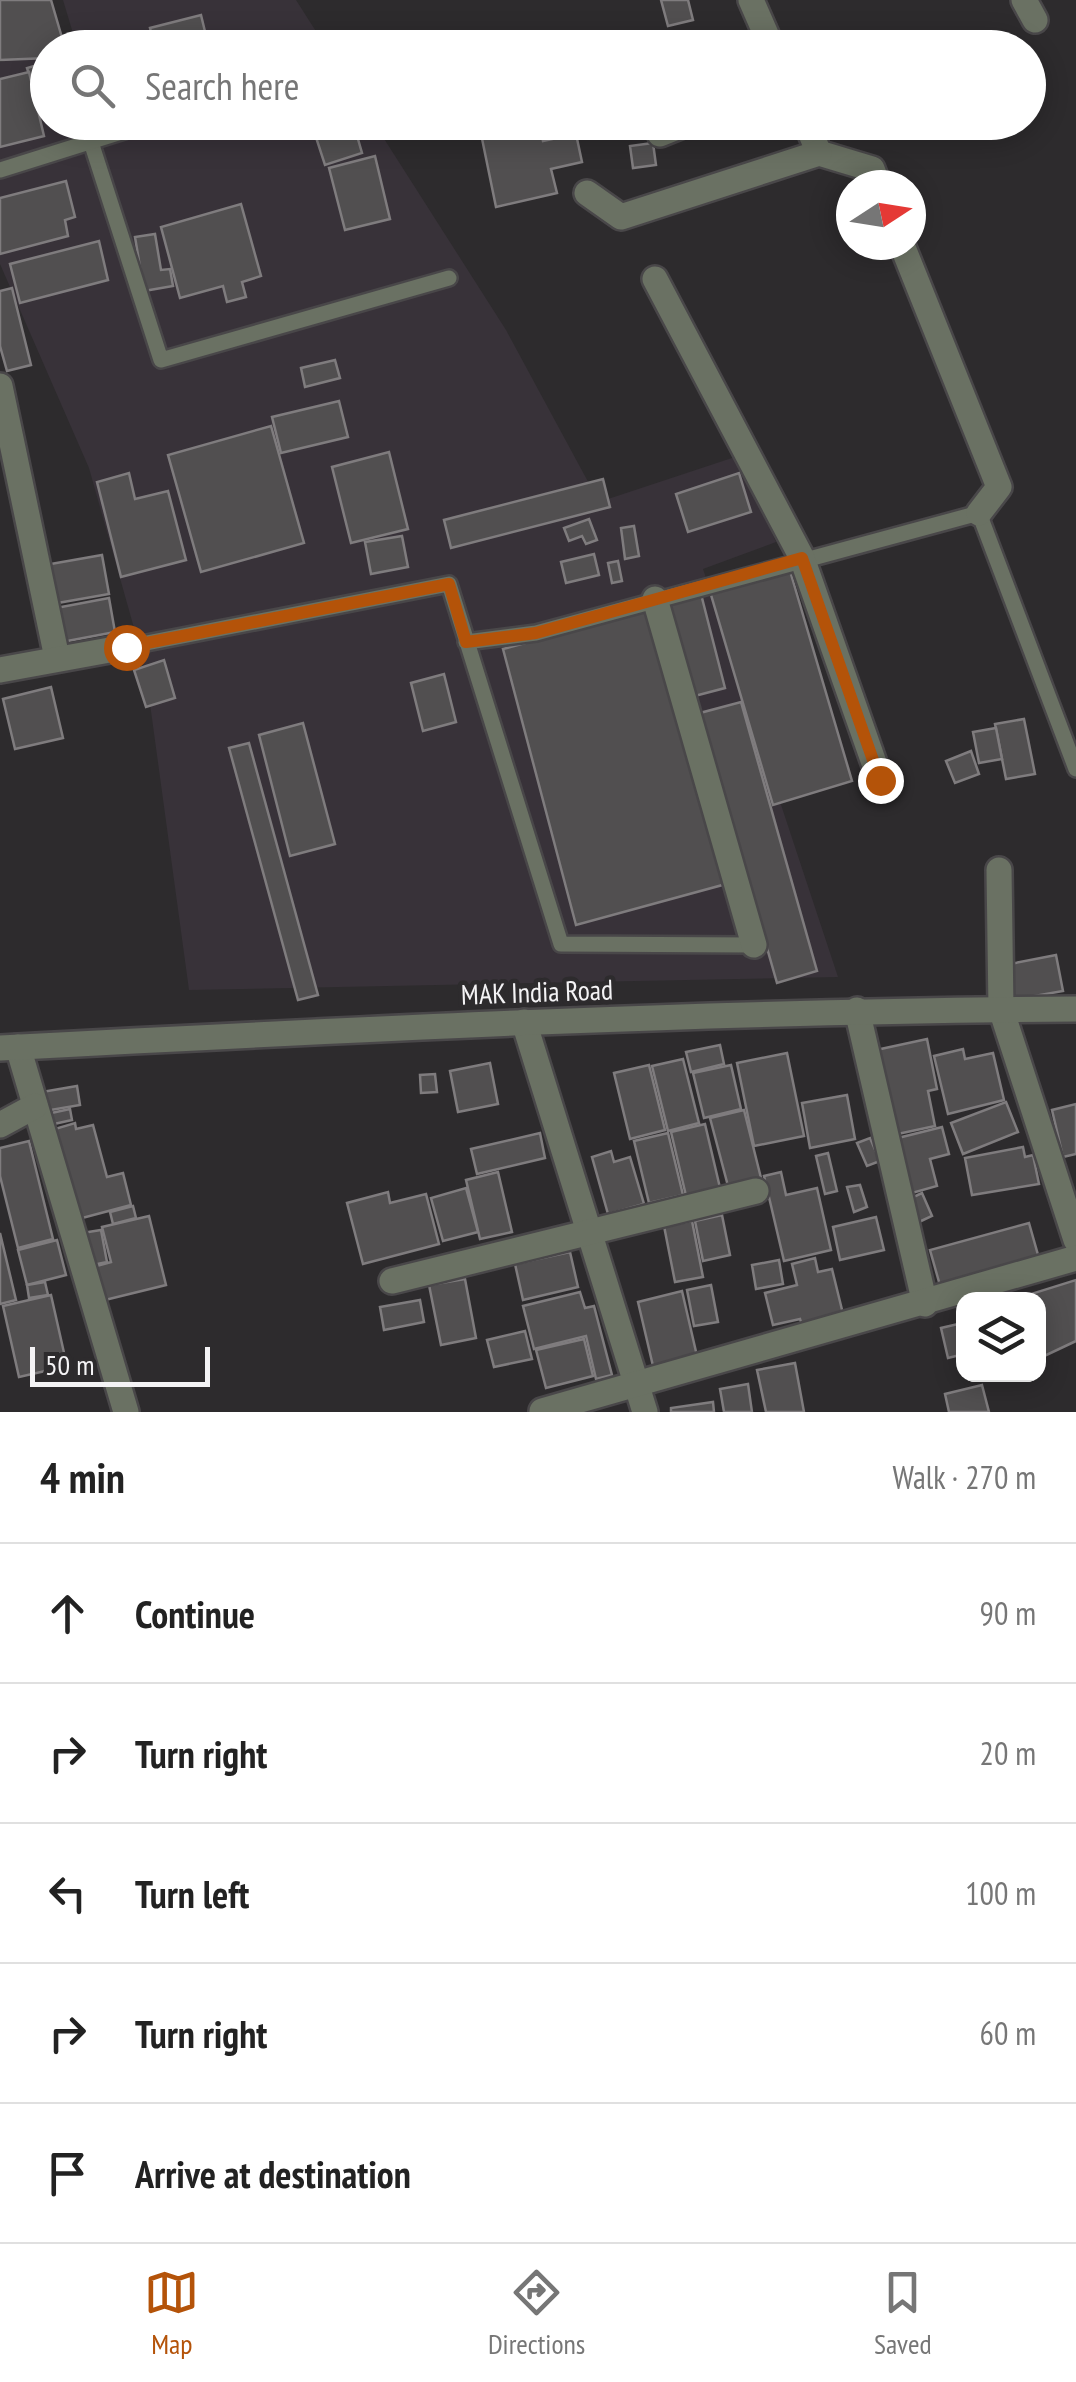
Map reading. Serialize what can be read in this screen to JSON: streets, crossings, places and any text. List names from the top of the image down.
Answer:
{
  "streets": {
    "street": ["MAK India Road"]
  },
  "scale_bar": "50 m",
  "north": "right",
  "page": {
    "search": "Search here",
    "scale": "50 m",
    "heading": ["4 min", "Walk · 270 m"],
    "list": [
      ["Continue", "90 m"],
      ["Turn right", "20 m"],
      ["Turn left", "100 m"],
      ["Turn right", "60 m"],
      "Arrive at destination"
    ],
    "nav": ["Map", "Directions", "Saved"]
  }
}
